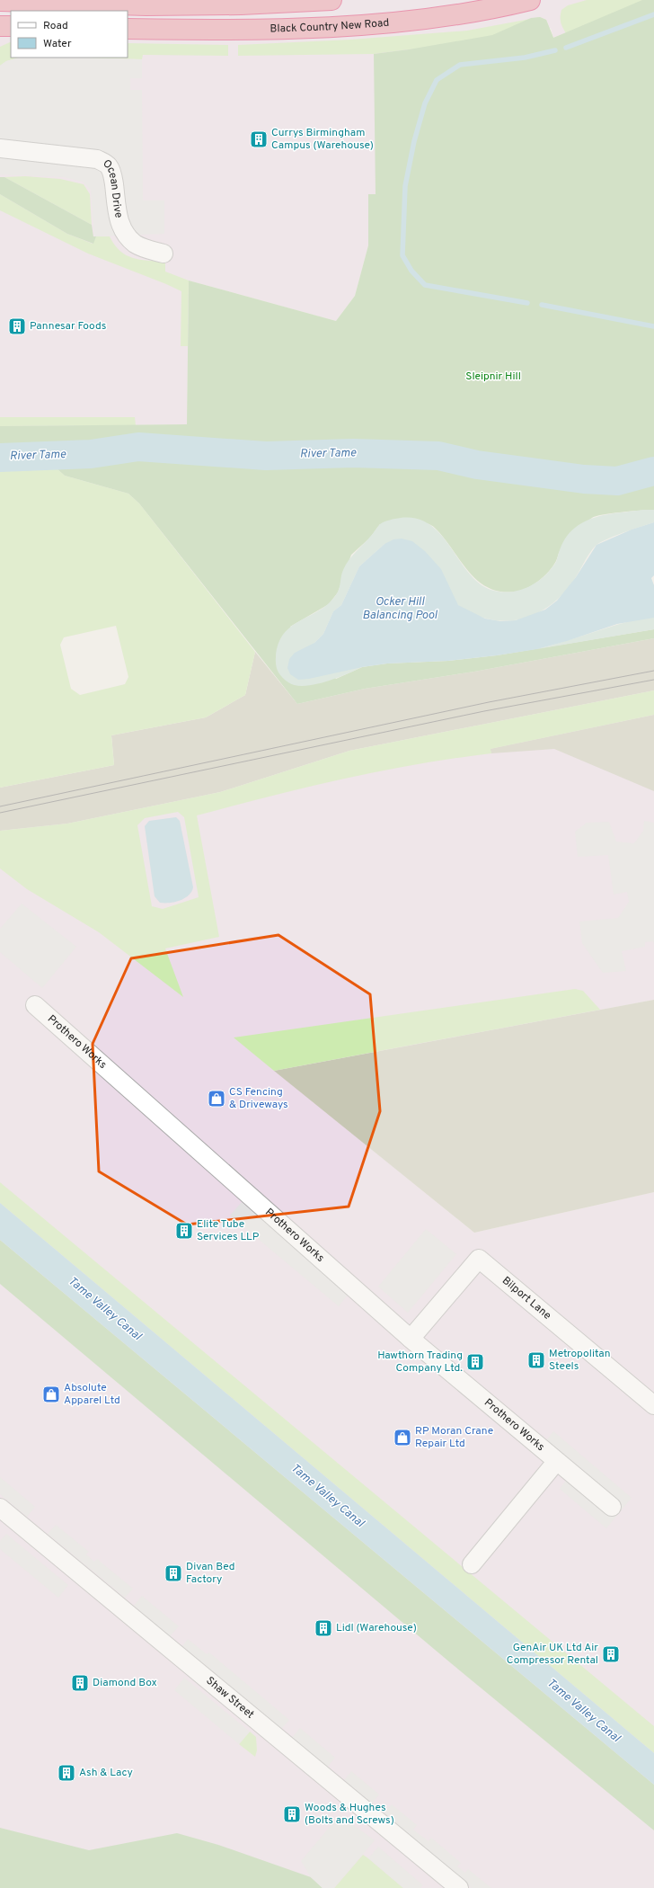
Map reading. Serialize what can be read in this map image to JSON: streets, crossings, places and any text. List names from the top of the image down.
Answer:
{
  "streets": {
    "highway": ["Black Country New Road"],
    "street": [
      "Ocean Drive",
      "Prothero Works",
      "Bilport Lane",
      "Shaw Street"
    ]
  },
  "crossings": [
    ["Prothero Works", "Bilport Lane"]
  ],
  "water": ["River Tame", "Ocker Hill Balancing Pool", "Tame Valley Canal"],
  "parks": ["Sleipnir Hill"],
  "places": {
    "building": [
      "Currys Birmingham Campus (Warehouse)",
      "Pannesar Foods",
      "Elite Tube Services LLP",
      "Metropolitan Steels",
      "Hawthorn Trading Company Ltd.",
      "Divan Bed Factory",
      "Lidl (Warehouse)",
      "GenAir UK Ltd Air Compressor Rental",
      "Diamond Box",
      "Ash & Lacy",
      "Woods & Hughes (Bolts and Screws)"
    ],
    "shop": ["CS Fencing & Driveways", "Absolute Apparel Ltd", "RP Moran Crane Repair Ltd"]
  },
  "legend": ["Road", "Water"]
}
